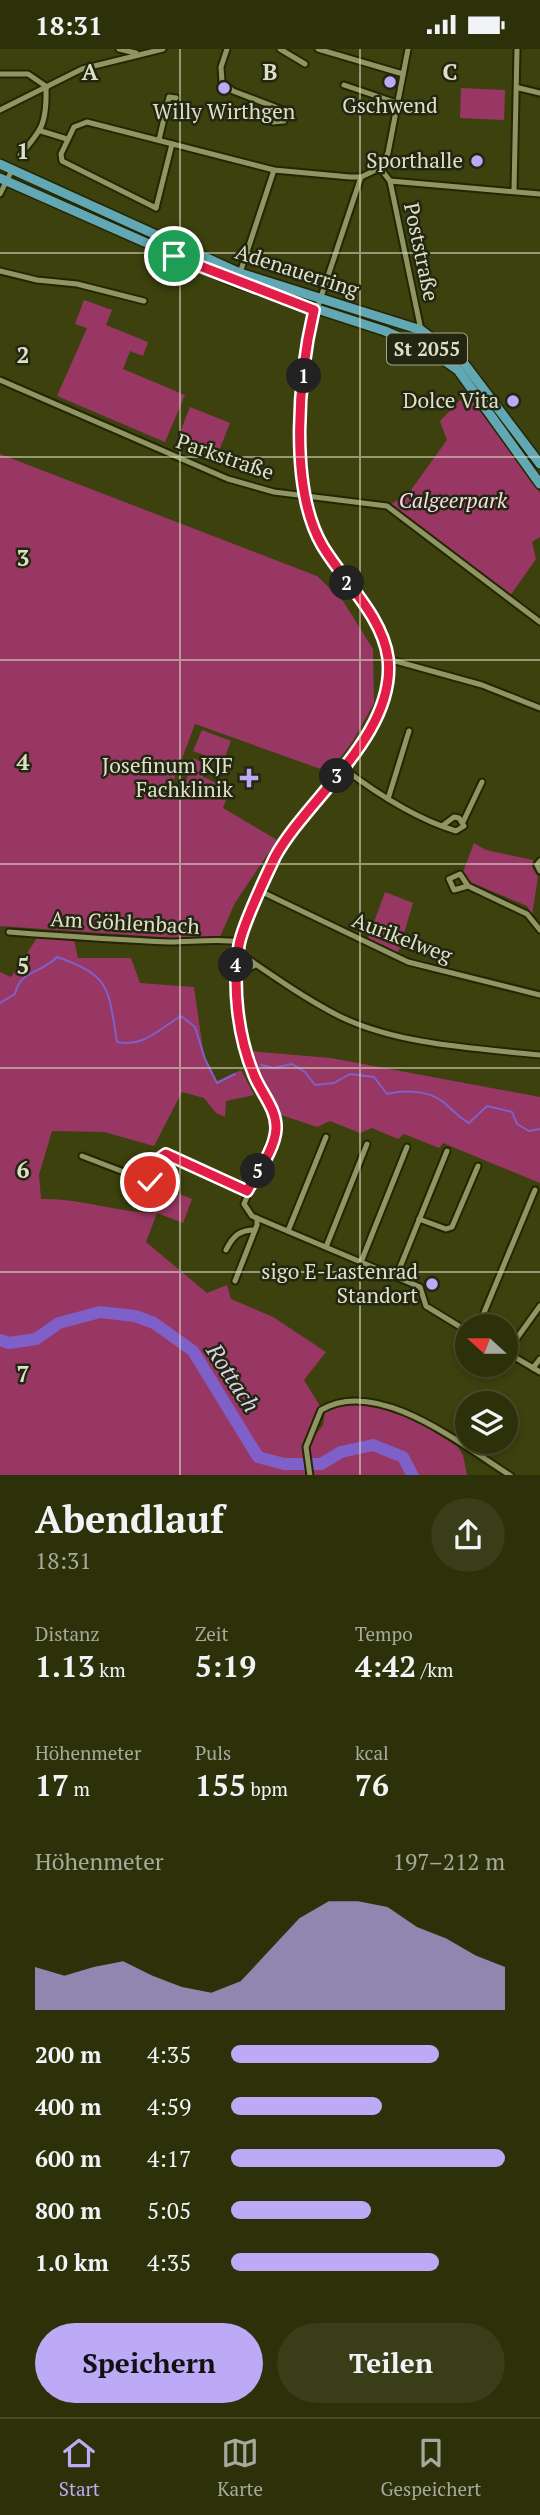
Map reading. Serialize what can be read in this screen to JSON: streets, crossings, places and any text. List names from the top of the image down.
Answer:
{
  "streets": {
    "main road": ["Adenauerring", "St 2055"],
    "street": [
      "Poststraße",
      "Parkstraße",
      "Am Göhlenbach",
      "Aurikelweg"
    ]
  },
  "crossings": [
    ["Poststraße", "Adenauerring"]
  ],
  "water": ["Rottach"],
  "parks": ["Calgeerpark"],
  "places": {
    "other": [
      "Gschwend",
      "Willy Wirthgen",
      "Sporthalle",
      "Dolce Vita",
      "sigo E-Lastenrad Standort"
    ],
    "health": ["Josefinum KJF Fachklinik"]
  },
  "north": "left",
  "page": {
    "status": "18:31",
    "pins": [
      "1",
      "2",
      "3",
      "4",
      "5"
    ],
    "heading": ["Abendlauf", "18:31"],
    "stats": [
      ["Distanz", "1.13 km"],
      ["Zeit", "5:19"],
      ["Tempo", "4:42 /km"],
      ["Höhenmeter", "17 m"],
      ["Puls", "155 bpm"],
      ["kcal", "76"]
    ],
    "chart": ["Höhenmeter", "197–212 m"],
    "list": [
      {
        "name": "200 m",
        "note": "4:35"
      },
      {
        "name": "400 m",
        "note": "4:59"
      },
      {
        "name": "600 m",
        "note": "4:17"
      },
      {
        "name": "800 m",
        "note": "5:05"
      },
      {
        "name": "1.0 km",
        "note": "4:35"
      }
    ],
    "buttons": ["Speichern", "Teilen"],
    "tabs": ["Start", "Karte", "Gespeichert"]
  },
  "grid": {
    "columns": ["A", "B", "C"],
    "rows": [
      "1",
      "2",
      "3",
      "4",
      "5",
      "6",
      "7"
    ]
  }
}
